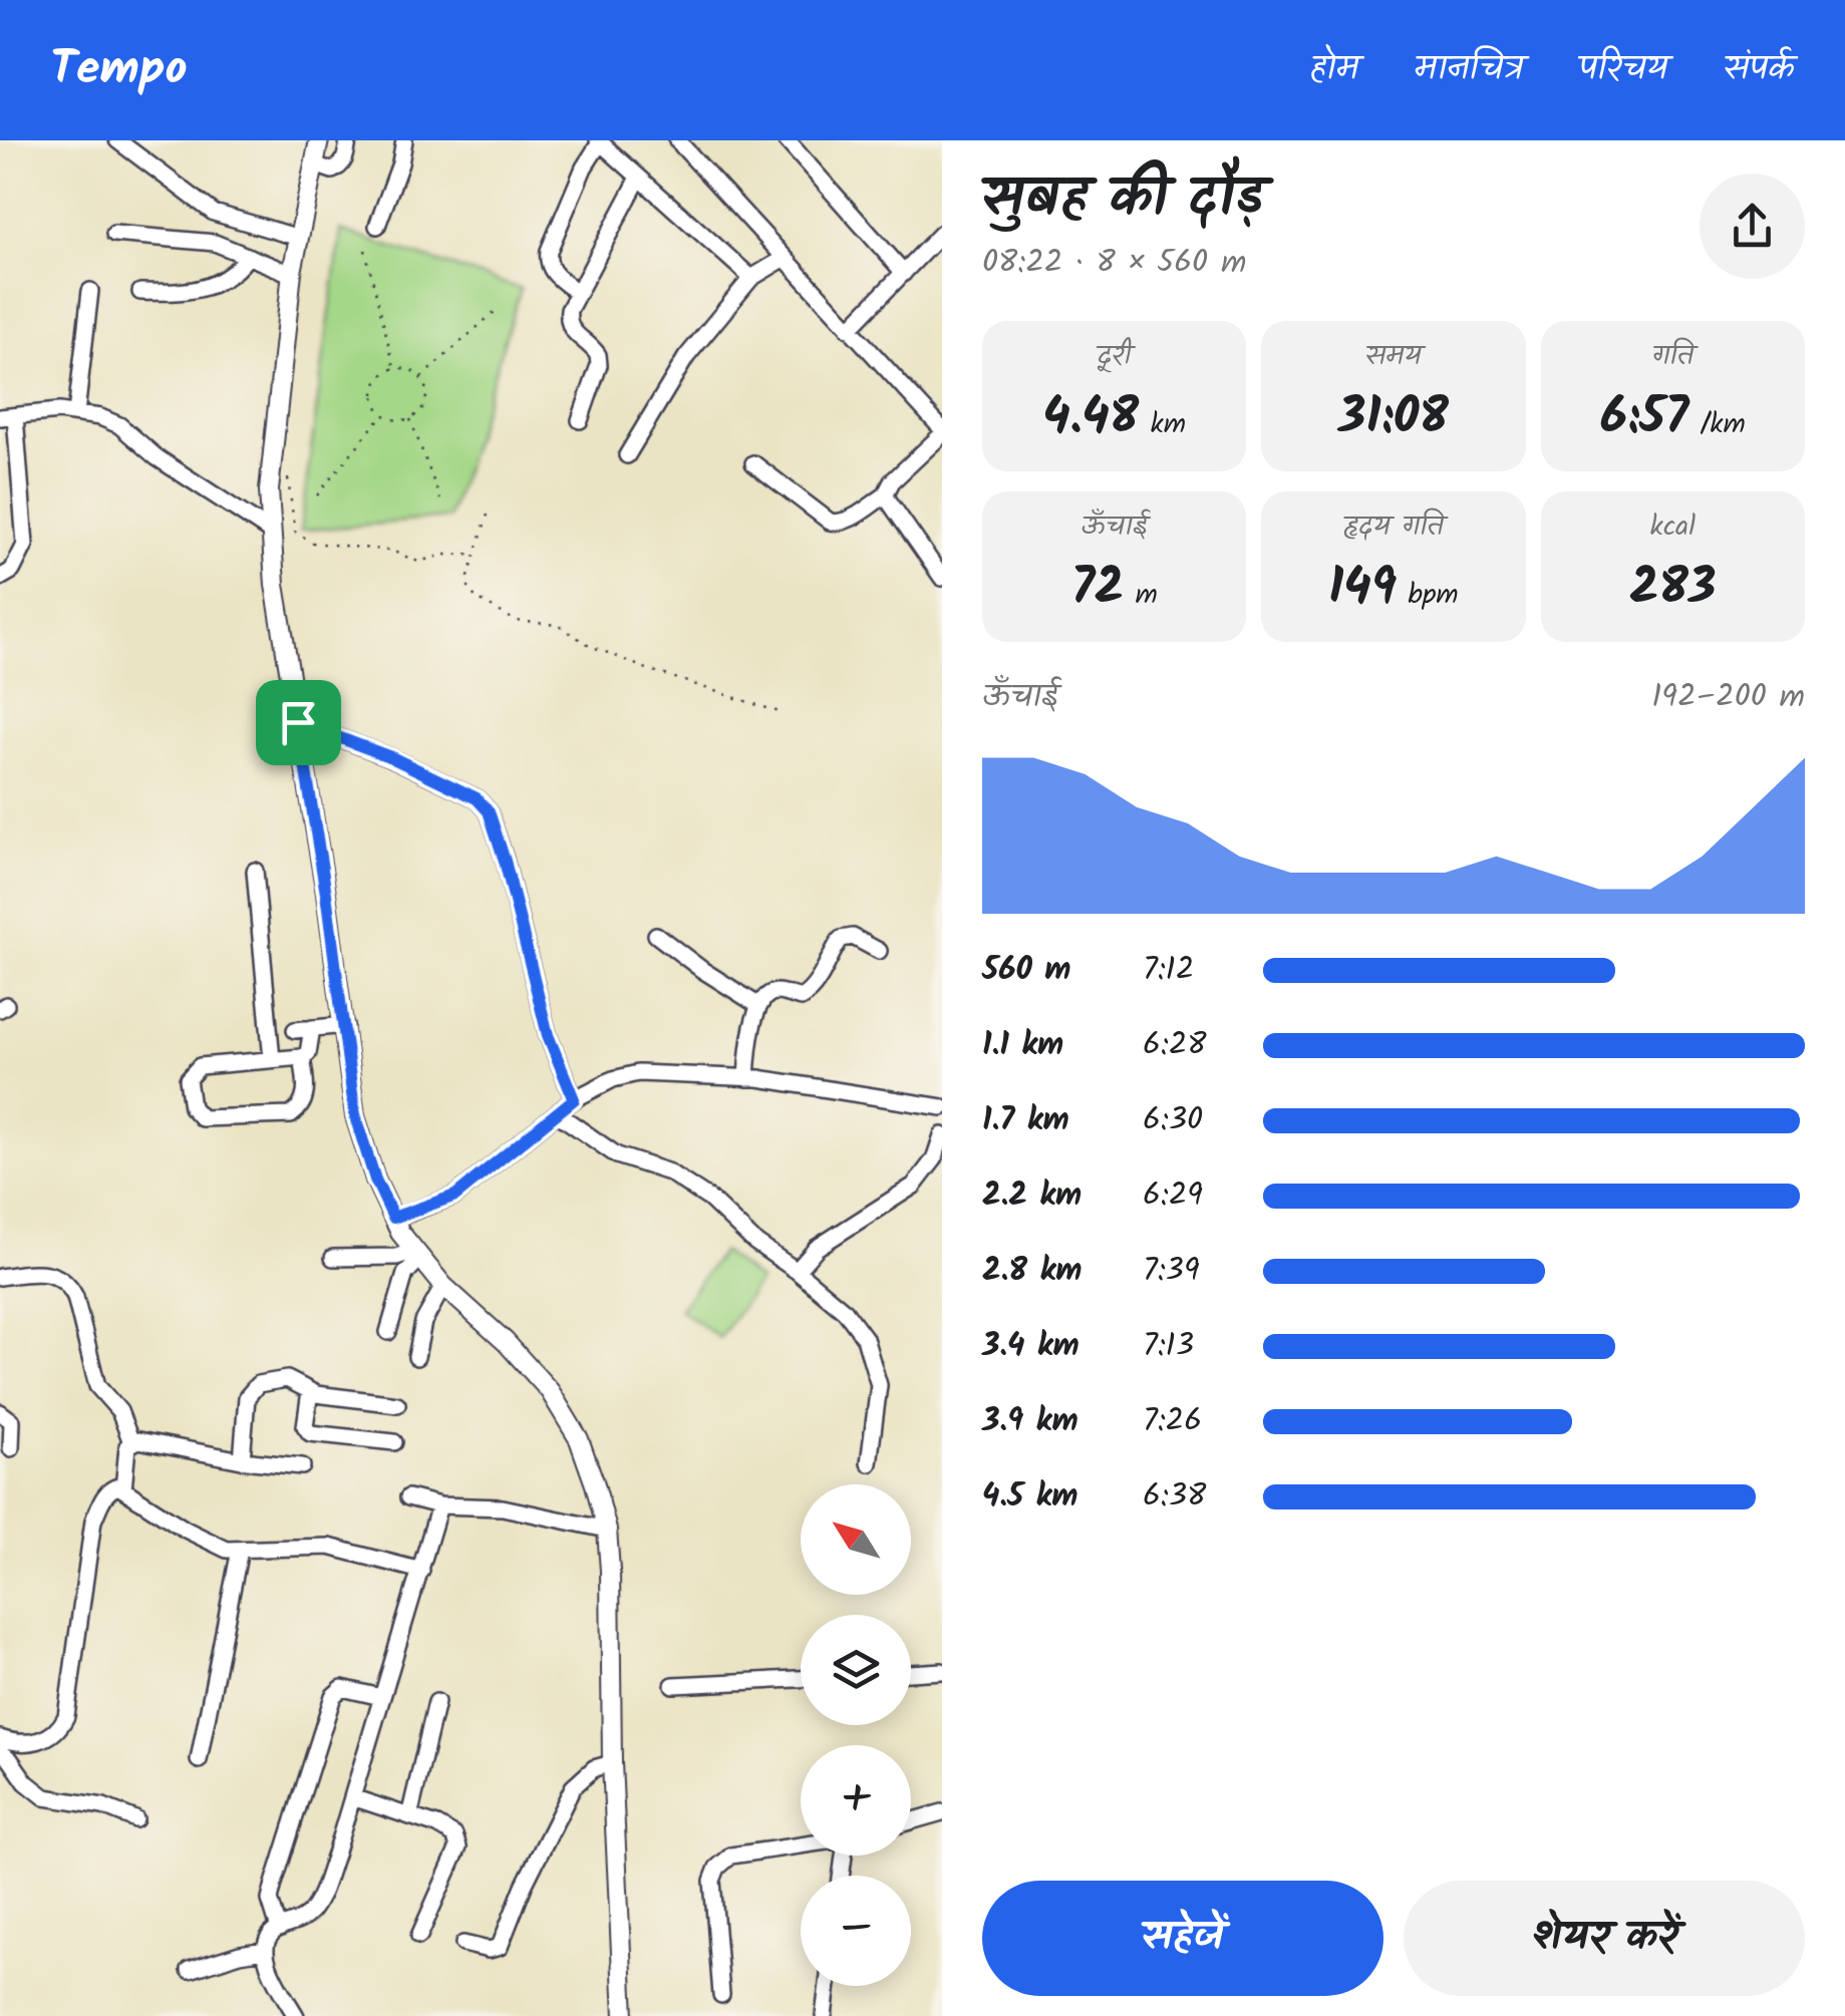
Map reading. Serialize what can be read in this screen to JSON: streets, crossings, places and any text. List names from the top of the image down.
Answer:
{
  "north": "top left",
  "page": {
    "header": "Tempo",
    "nav": [
      "होम",
      "मानचित्र",
      "परिचय",
      "संपर्क"
    ],
    "heading": ["सुबह की दौड़", "08:22 · 8 × 560 m"],
    "stats": [
      ["दूरी", "4.48 km"],
      ["समय", "31:08"],
      ["गति", "6:57 /km"],
      ["ऊँचाई", "72 m"],
      ["हृदय गति", "149 bpm"],
      ["kcal", "283"]
    ],
    "chart": ["ऊँचाई", "192–200 m"],
    "list": [
      {
        "name": "560 m",
        "note": "7:12"
      },
      {
        "name": "1.1 km",
        "note": "6:28"
      },
      {
        "name": "1.7 km",
        "note": "6:30"
      },
      {
        "name": "2.2 km",
        "note": "6:29"
      },
      {
        "name": "2.8 km",
        "note": "7:39"
      },
      {
        "name": "3.4 km",
        "note": "7:13"
      },
      {
        "name": "3.9 km",
        "note": "7:26"
      },
      {
        "name": "4.5 km",
        "note": "6:38"
      }
    ],
    "map_buttons": ["+", "−"],
    "buttons": ["सहेजें", "शेयर करें"]
  }
}
